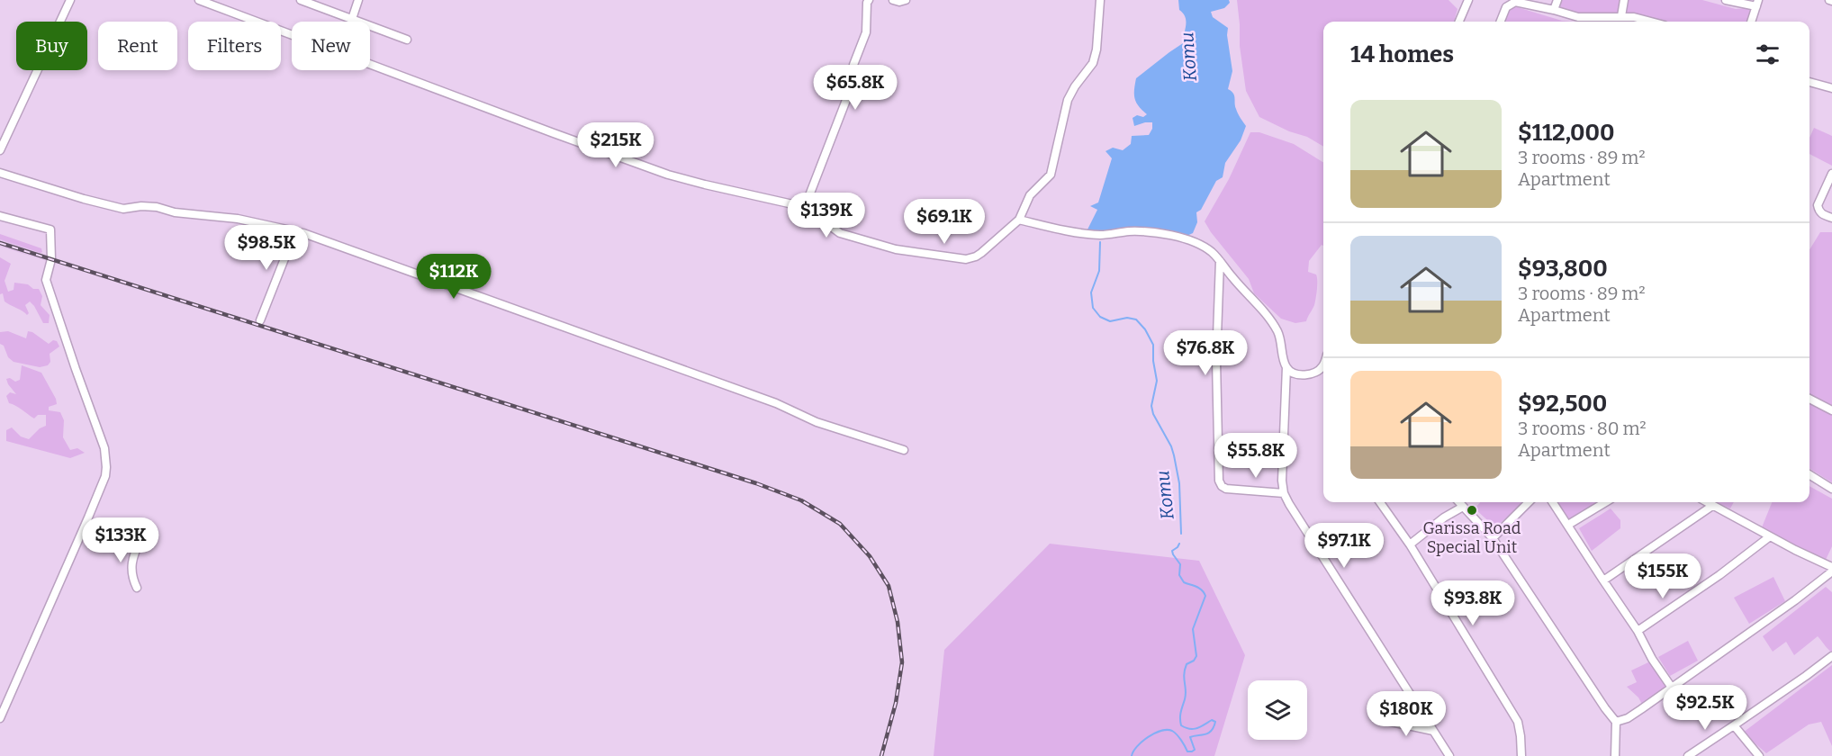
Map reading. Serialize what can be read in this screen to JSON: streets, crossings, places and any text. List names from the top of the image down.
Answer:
{
  "water": ["Komu"],
  "places": ["Garissa Road Special Unit"],
  "page": {
    "chip": [
      "Buy",
      "Rent",
      "Filters",
      "New"
    ],
    "heading": "14 homes",
    "price": [
      "$65.8K",
      "$215K",
      "$139K",
      "$69.1K",
      "$98.5K",
      "$112K",
      "$76.8K",
      "$55.8K",
      "$133K",
      "$97.1K",
      "$155K",
      "$93.8K",
      "$92.5K",
      "$180K"
    ],
    "list": [
      {
        "name": "$112,000",
        "note": "3 rooms · 89 m² · Apartment"
      },
      {
        "name": "$93,800",
        "note": "3 rooms · 89 m² · Apartment"
      },
      {
        "name": "$92,500",
        "note": "3 rooms · 80 m² · Apartment"
      }
    ]
  }
}
